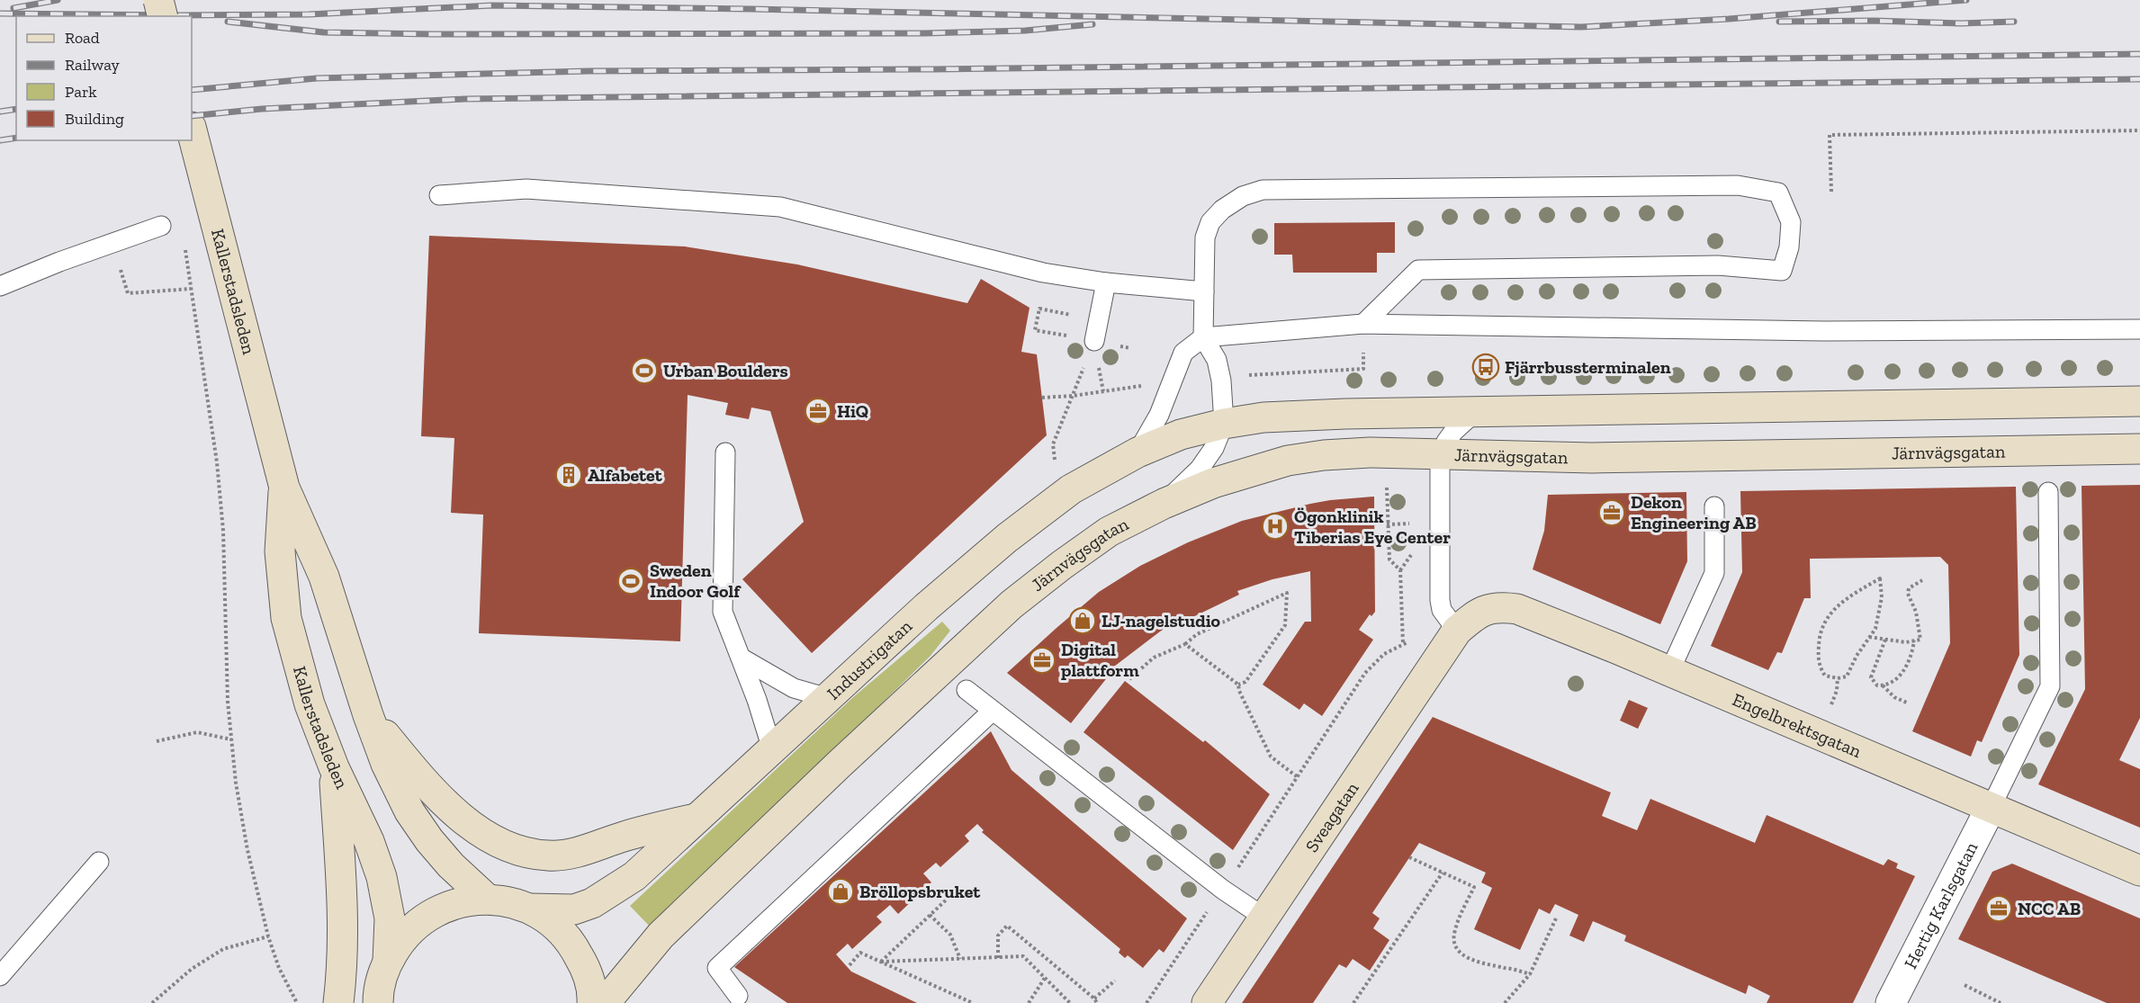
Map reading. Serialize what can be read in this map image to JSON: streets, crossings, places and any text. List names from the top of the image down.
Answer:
{
  "streets": {
    "main road": [
      "Kallerstadsleden",
      "Järnvägsgatan",
      "Industrigatan",
      "Engelbrektsgatan",
      "Sveagatan"
    ],
    "street": ["Hertig Karlsgatan"]
  },
  "crossings": [
    ["Engelbrektsgatan", "Sveagatan"],
    ["Engelbrektsgatan", "Hertig Karlsgatan"]
  ],
  "places": {
    "bus stop": ["Fjärrbussterminalen"],
    "sports": ["Urban Boulders", "Sweden Indoor Golf"],
    "office": [
      "HiQ",
      "Dekon Engineering AB",
      "Digital plattform",
      "NCC AB"
    ],
    "building": ["Alfabetet"],
    "hospital": ["Ögonklinik Tiberias Eye Center"],
    "shop": ["LJ-nagelstudio", "Bröllopsbruket"]
  },
  "legend": [
    "Road",
    "Railway",
    "Park",
    "Building"
  ]
}
